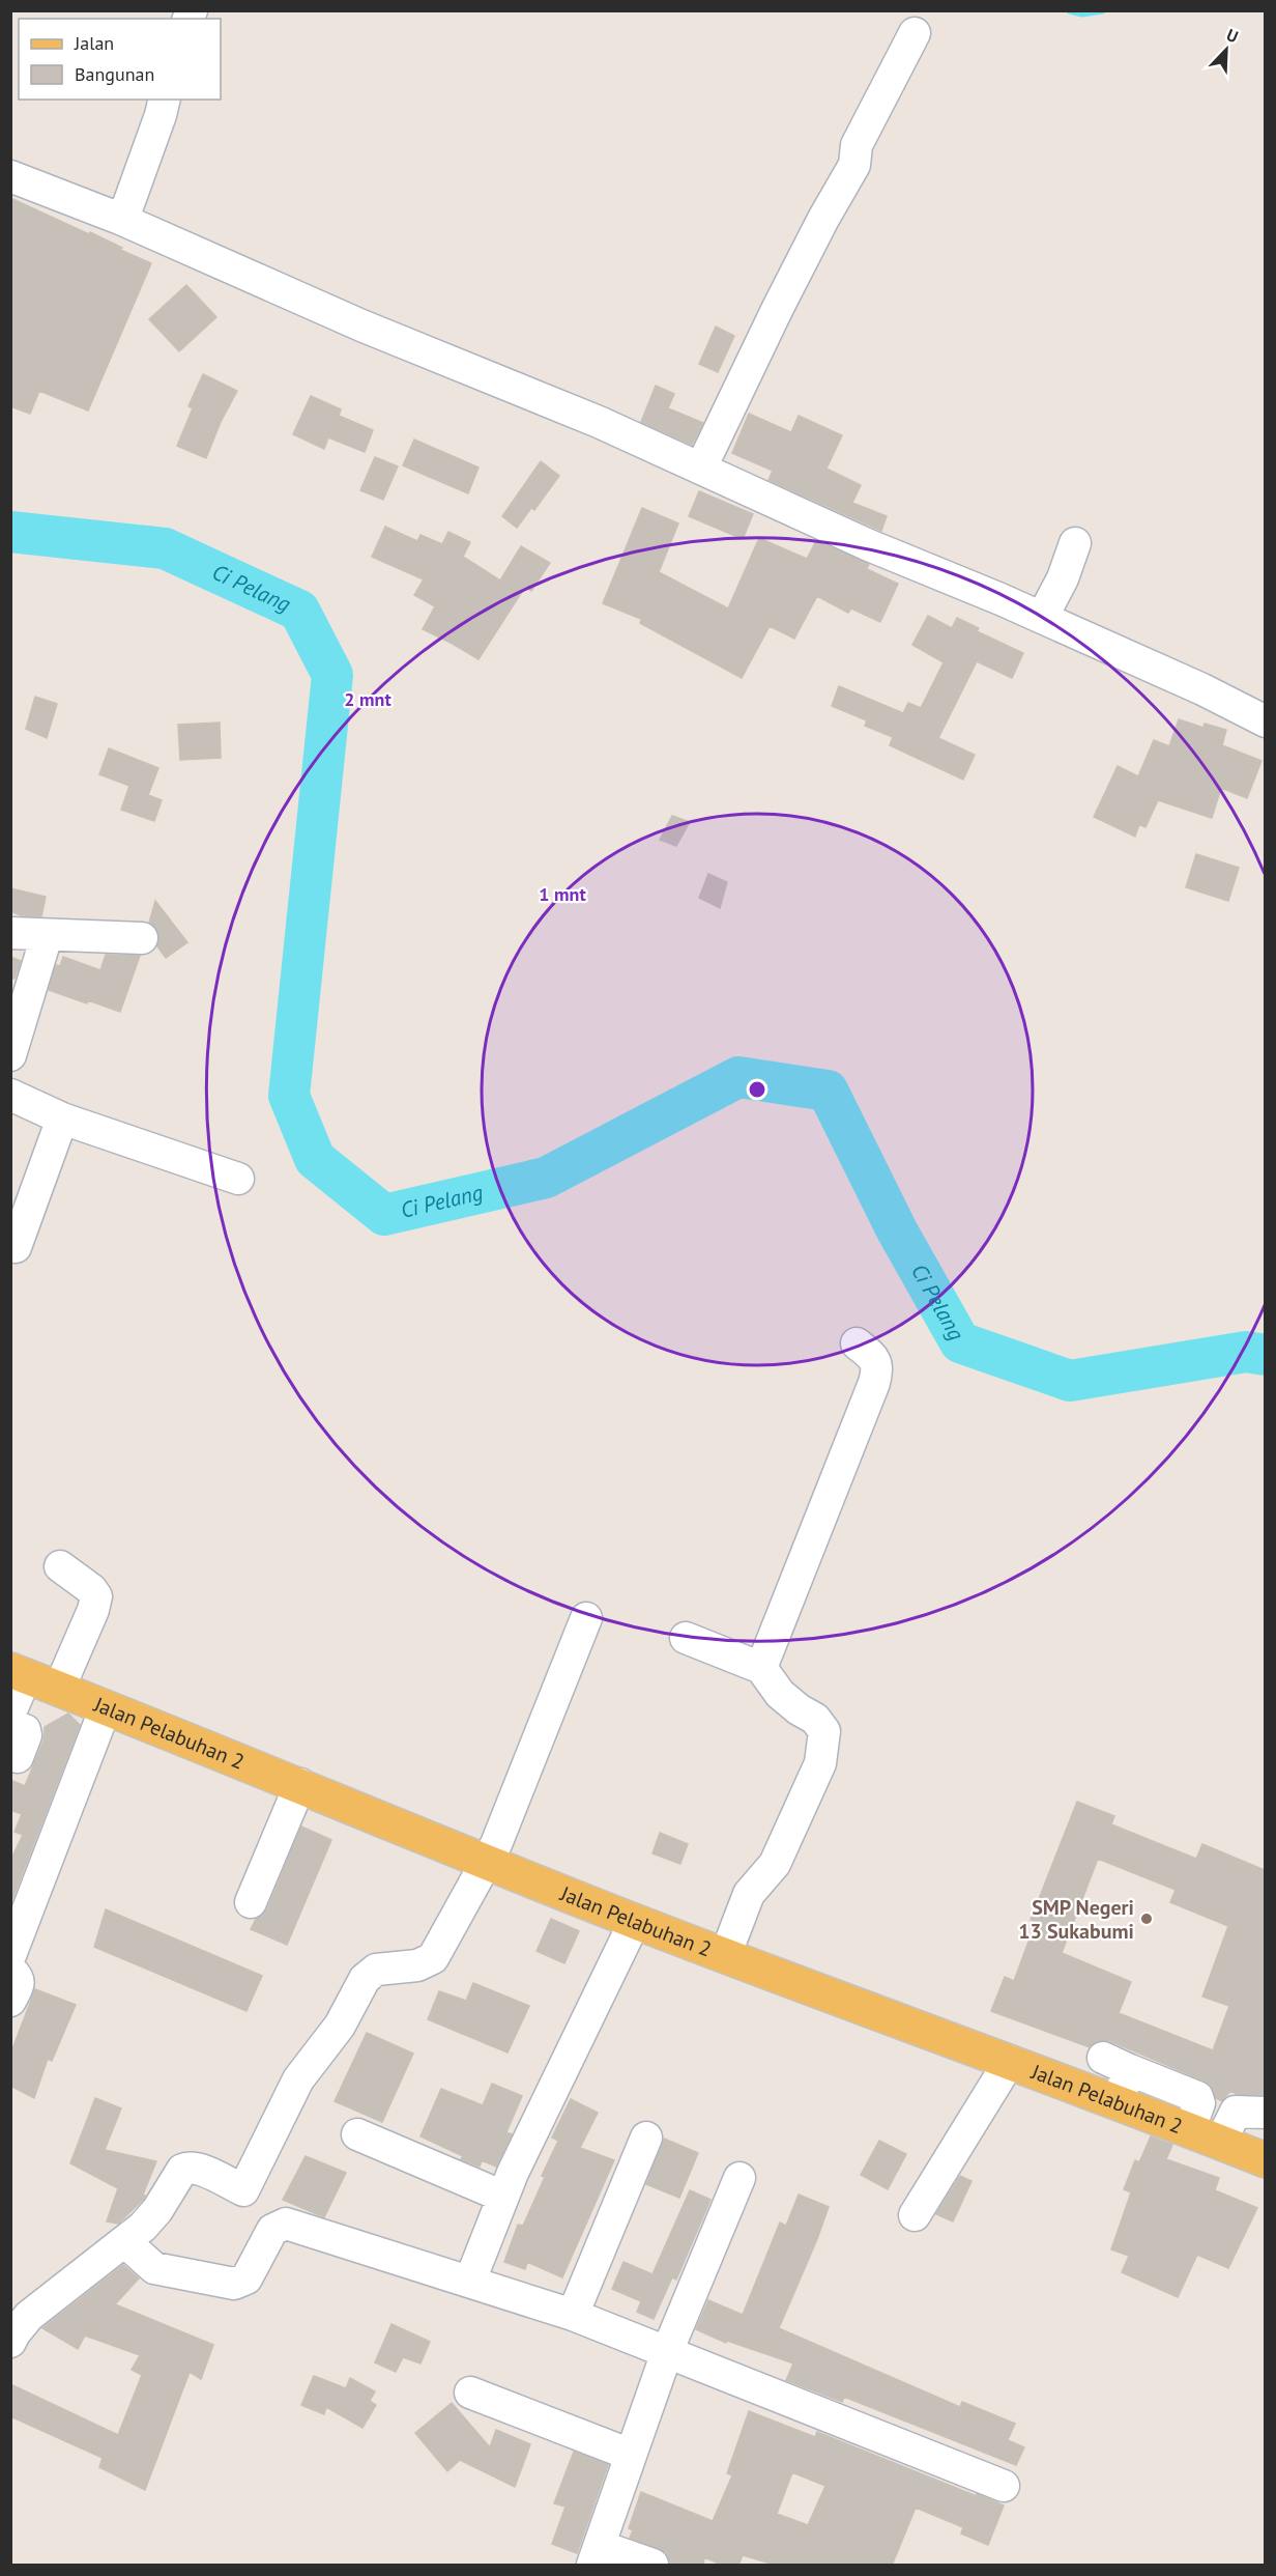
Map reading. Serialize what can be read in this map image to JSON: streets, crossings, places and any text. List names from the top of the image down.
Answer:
{
  "streets": {
    "main road": ["Jalan Pelabuhan 2"]
  },
  "water": ["Ci Pelang"],
  "places": ["SMP Negeri 13 Sukabumi"],
  "legend": ["Jalan", "Bangunan"],
  "north": "top right",
  "rings": ["2 mnt", "1 mnt"]
}
